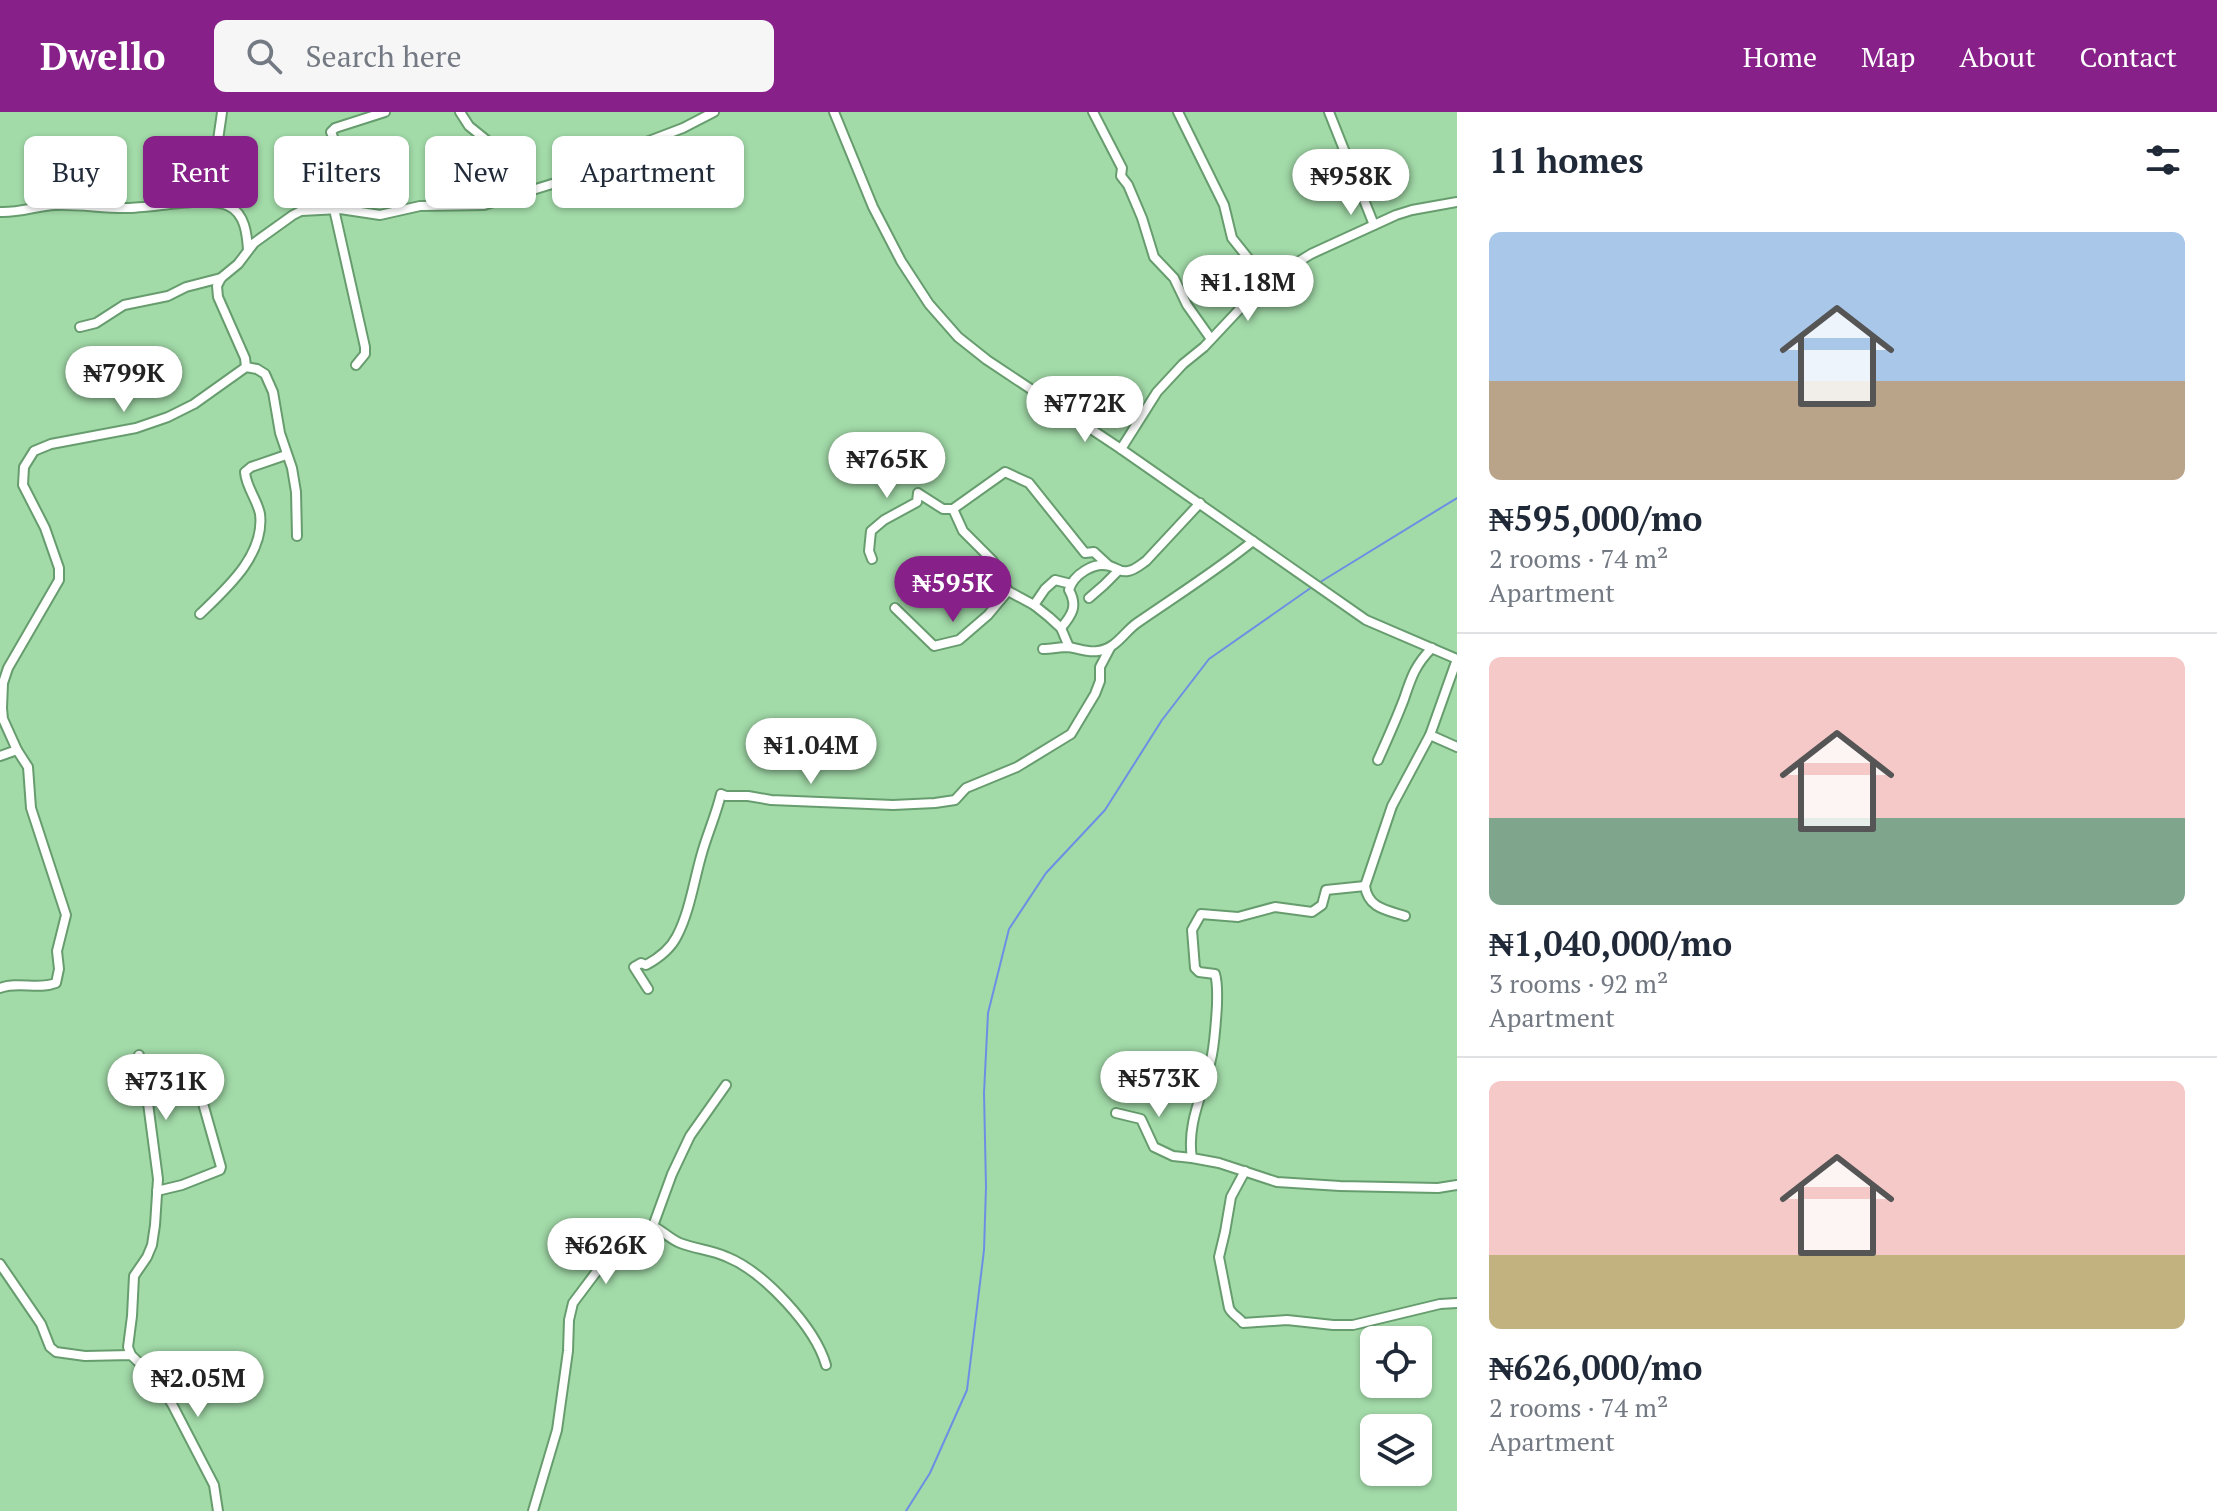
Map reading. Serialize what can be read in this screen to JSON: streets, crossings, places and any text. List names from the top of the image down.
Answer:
{
  "page": {
    "header": "Dwello",
    "search": "Search here",
    "nav": [
      "Home",
      "Map",
      "About",
      "Contact"
    ],
    "heading": "11 homes",
    "chip": [
      "Buy",
      "Rent",
      "Filters",
      "New",
      "Apartment"
    ],
    "price": [
      "₦958K",
      "₦1.18M",
      "₦799K",
      "₦772K",
      "₦765K",
      "₦595K",
      "₦1.04M",
      "₦573K",
      "₦731K",
      "₦626K",
      "₦2.05M"
    ],
    "list": [
      {
        "name": "₦595,000/mo",
        "note": "2 rooms · 74 m² · Apartment"
      },
      {
        "name": "₦1,040,000/mo",
        "note": "3 rooms · 92 m² · Apartment"
      },
      {
        "name": "₦626,000/mo",
        "note": "2 rooms · 74 m² · Apartment"
      }
    ]
  }
}
